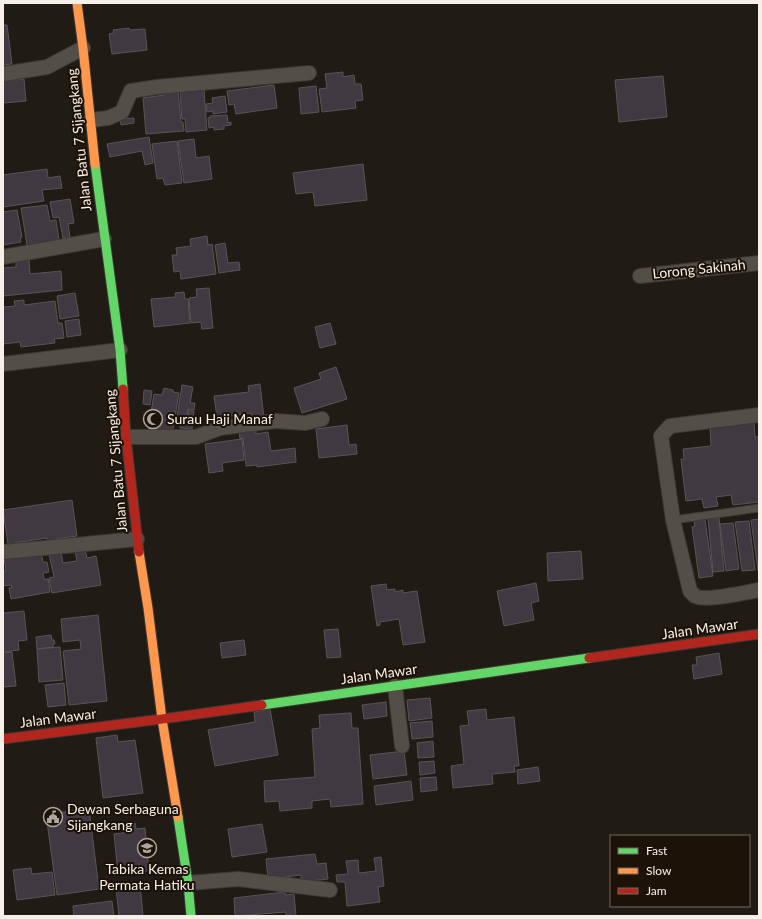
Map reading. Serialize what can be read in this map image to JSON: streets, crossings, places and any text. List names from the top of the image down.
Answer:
{
  "streets": {
    "street": ["Jalan Batu 7 Sijangkang", "Lorong Sakinah", "Jalan Mawar"]
  },
  "crossings": [
    ["Jalan Batu 7 Sijangkang", "Jalan Mawar"]
  ],
  "places": {
    "mosque": ["Surau Haji Manaf"],
    "public building": ["Dewan Serbaguna Sijangkang"],
    "school or university": ["Tabika Kemas Permata Hatiku"]
  },
  "legend": ["Fast", "Slow", "Jam"]
}
